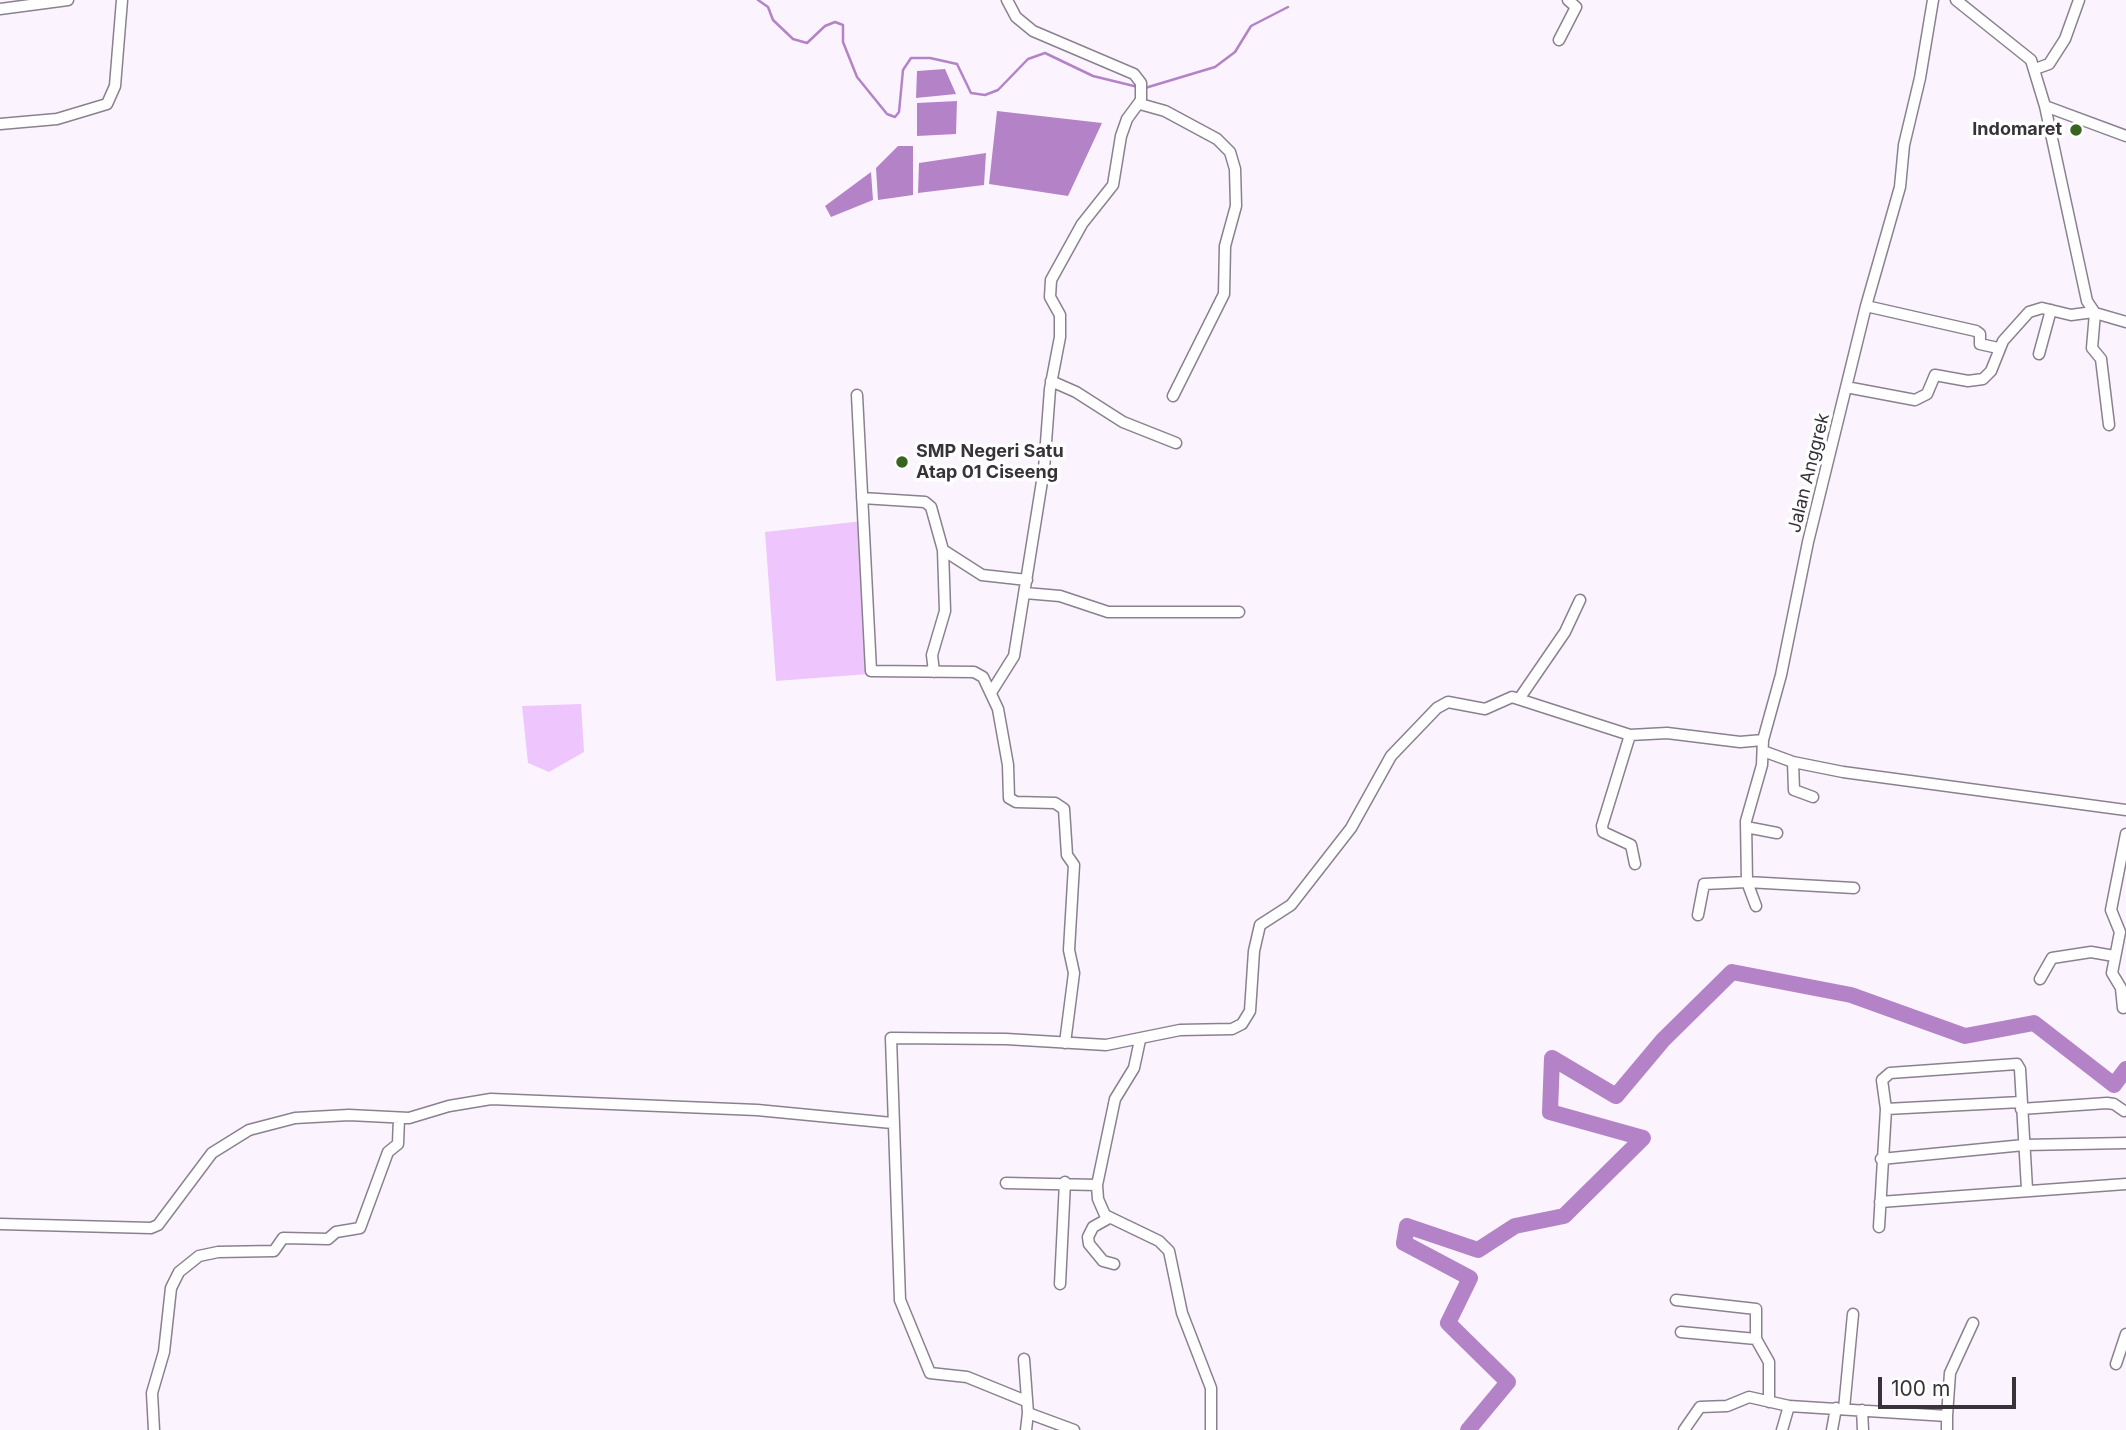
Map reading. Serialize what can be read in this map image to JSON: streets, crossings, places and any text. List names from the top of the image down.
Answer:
{
  "streets": {
    "street": ["Jalan Anggrek"]
  },
  "places": ["Indomaret", "SMP Negeri Satu Atap 01 Ciseeng"],
  "scale_bar": "100 m"
}
